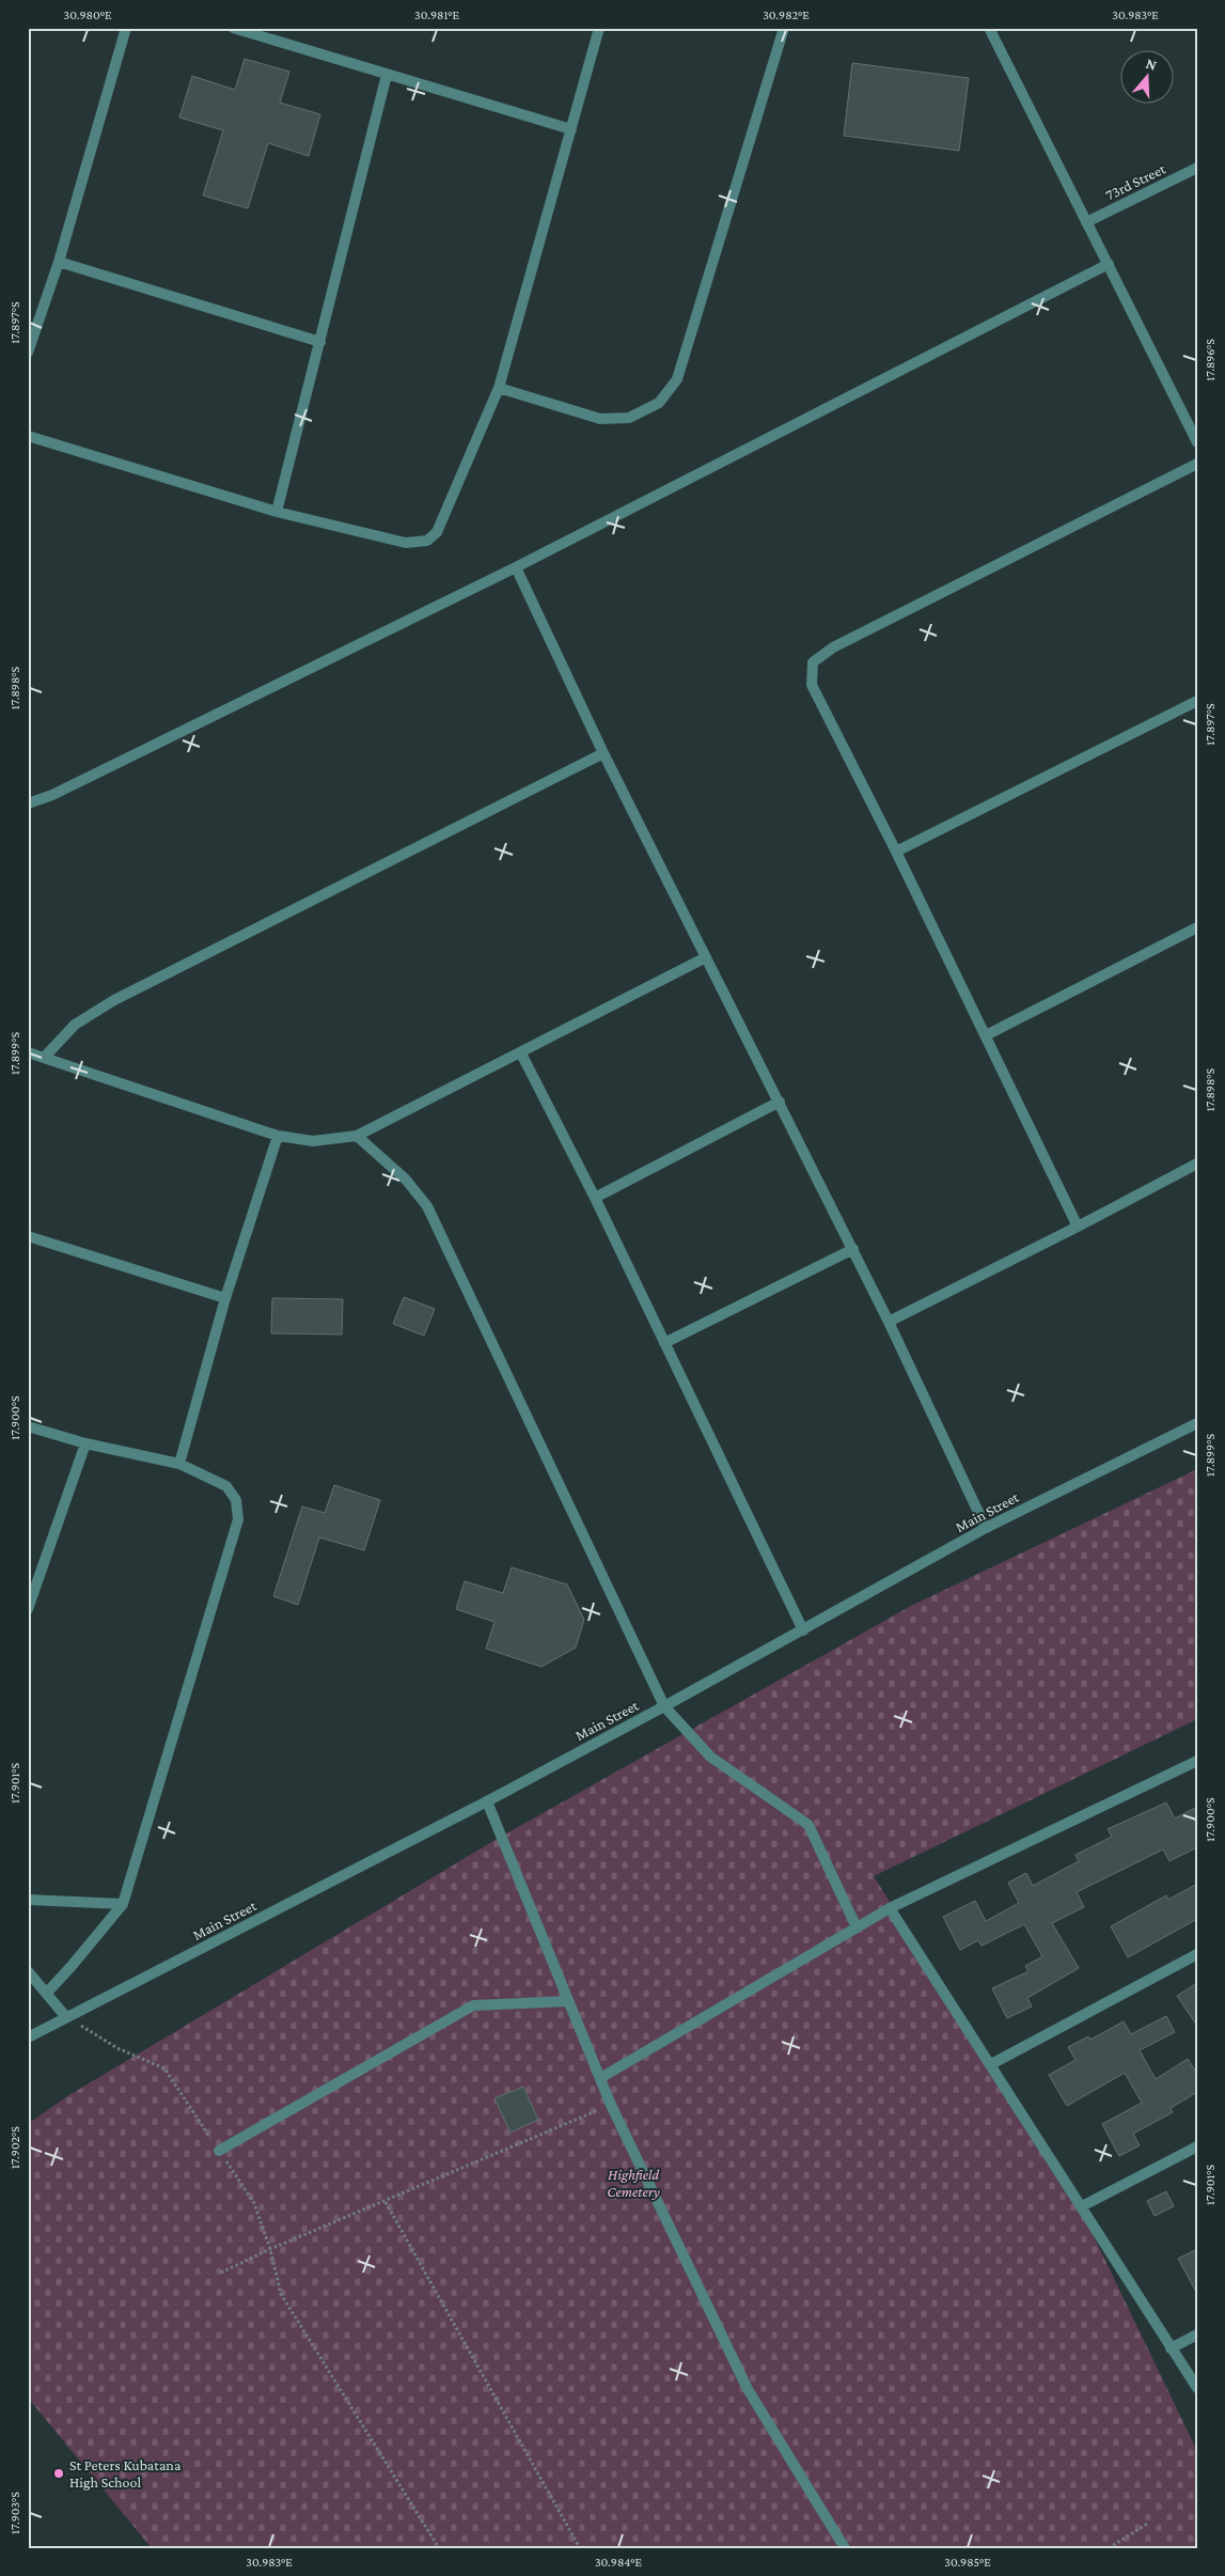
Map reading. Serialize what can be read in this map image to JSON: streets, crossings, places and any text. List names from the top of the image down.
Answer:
{
  "streets": {
    "street": ["73rd Street", "Main Street"]
  },
  "parks": ["Highfield Cemetery"],
  "places": ["St Peters Kubatana High School"],
  "north": "top",
  "coordinates": [
    "30.980°E",
    "30.981°E",
    "30.982°E",
    "30.983°E",
    "17.897°S",
    "17.896°S",
    "17.898°S",
    "17.899°S",
    "17.900°S",
    "17.901°S",
    "17.902°S",
    "17.903°S",
    "30.984°E",
    "30.985°E"
  ]
}
